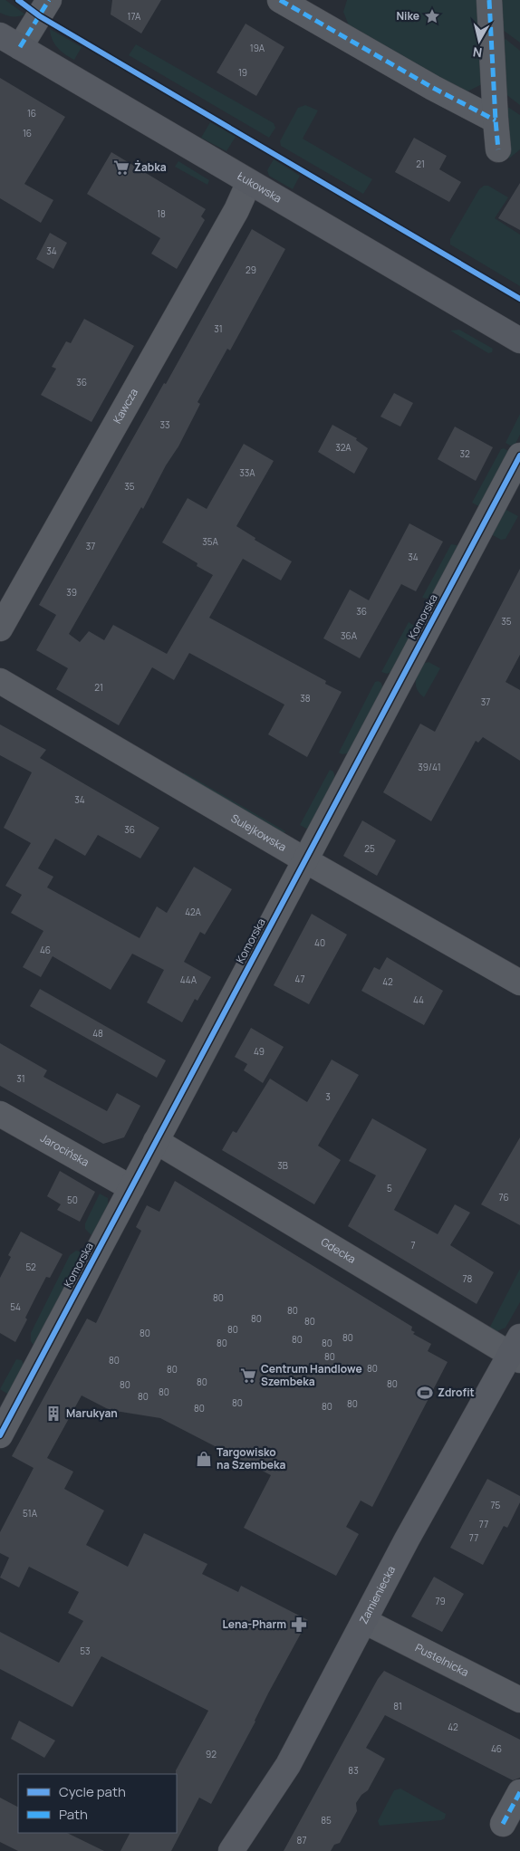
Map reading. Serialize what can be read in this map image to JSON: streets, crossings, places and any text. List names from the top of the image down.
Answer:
{
  "streets": {
    "street": [
      "Łukowska",
      "Kawcza",
      "Komorska",
      "Sulejkowska",
      "Jarocińska",
      "Gdecka",
      "Zamieniecka",
      "Pustelnicka"
    ]
  },
  "crossings": [
    ["Łukowska", "Kawcza"],
    ["Komorska", "Sulejkowska"],
    ["Komorska", "Jarocińska"],
    ["Komorska", "Gdecka"],
    ["Gdecka", "Zamieniecka"],
    ["Zamieniecka", "Pustelnicka"]
  ],
  "places": {
    "place": ["Nike"],
    "supermarket": ["Żabka", "Centrum Handlowe Szembeka"],
    "sports": ["Zdrofit"],
    "building": ["Marukyan"],
    "shop": ["Targowisko na Szembeka"],
    "pharmacy": ["Lena-Pharm"]
  },
  "house_numbers": [
    "17A",
    "19A",
    "19",
    "16",
    "16",
    "21",
    "18",
    "34",
    "29",
    "31",
    "36",
    "33",
    "32A",
    "32",
    "33A",
    "35",
    "35A",
    "37",
    "34",
    "39",
    "36",
    "35",
    "36A",
    "21",
    "38",
    "37",
    "39/41",
    "34",
    "36",
    "25",
    "42A",
    "40",
    "46",
    "47",
    "44A",
    "42",
    "44",
    "48",
    "49",
    "31",
    "3",
    "3B",
    "5",
    "76",
    "50",
    "7",
    "52",
    "78",
    "80",
    "54",
    "80",
    "80",
    "80",
    "80",
    "80",
    "80",
    "80",
    "80",
    "80",
    "80",
    "80",
    "80",
    "80",
    "80",
    "80",
    "80",
    "80",
    "80",
    "80",
    "80",
    "80",
    "80",
    "75",
    "51A",
    "77",
    "77",
    "79",
    "53",
    "81",
    "42",
    "46",
    "92",
    "83",
    "85",
    "87"
  ],
  "legend": ["Cycle path", "Path"],
  "north": "bottom"
}
